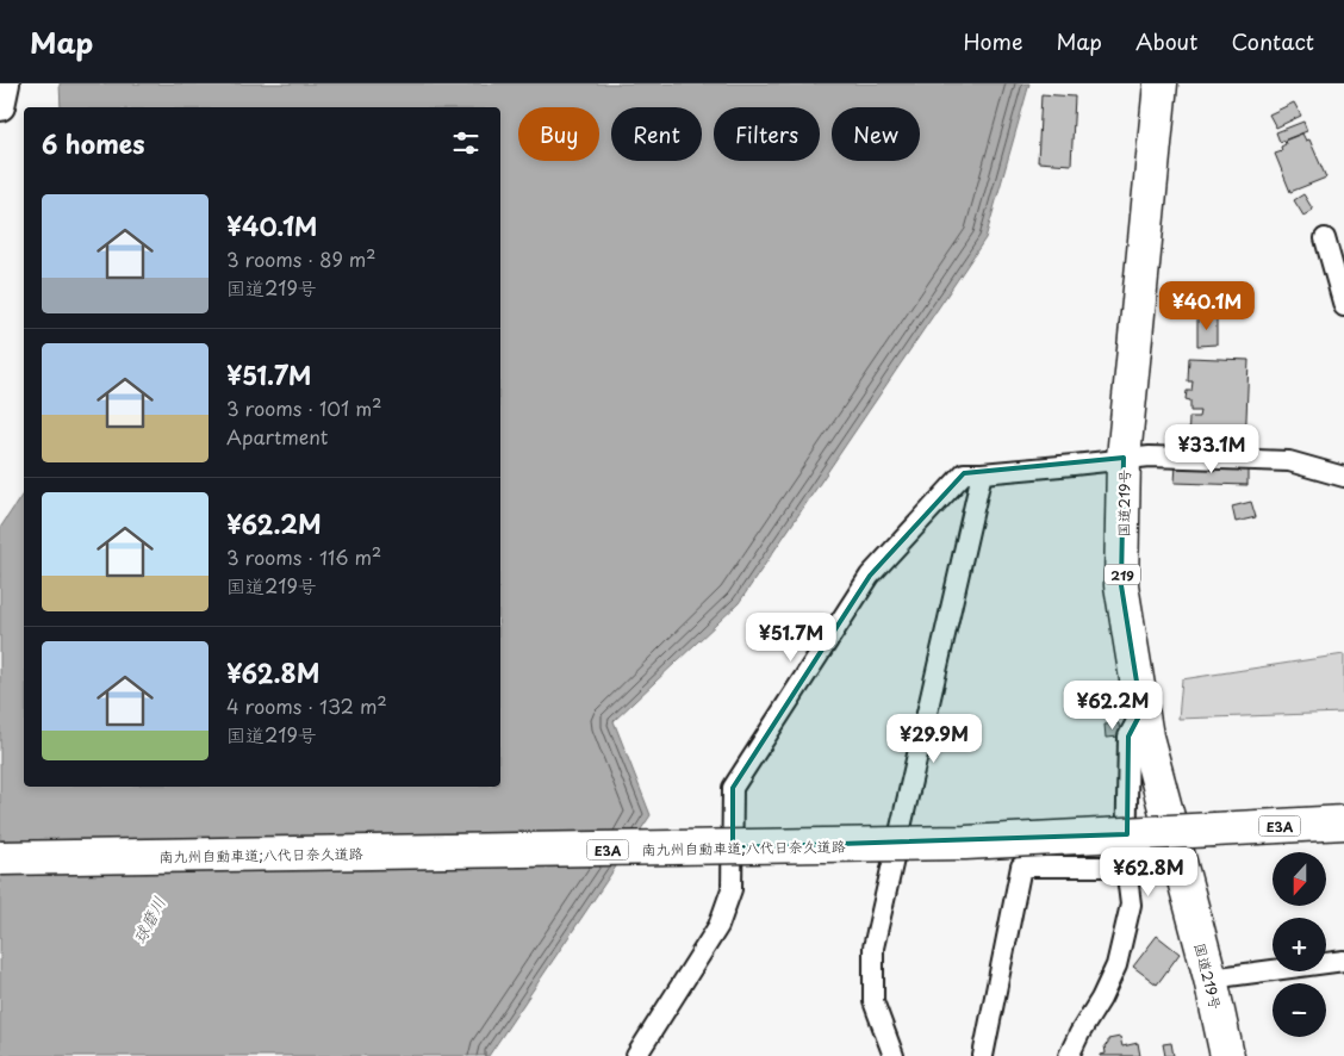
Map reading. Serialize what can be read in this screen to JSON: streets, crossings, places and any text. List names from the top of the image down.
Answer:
{
  "streets": {
    "highway": [
      "国道219号",
      "219",
      "E3A",
      "南九州自動車道;八代日奈久道路"
    ]
  },
  "water": ["球磨川"],
  "north": "bottom",
  "page": {
    "header": "Map",
    "nav": [
      "Home",
      "Map",
      "About",
      "Contact"
    ],
    "chip": [
      "Buy",
      "Rent",
      "Filters",
      "New"
    ],
    "heading": "6 homes",
    "list": [
      {
        "name": "¥40.1M",
        "note": "3 rooms · 89 m² · 国道219号"
      },
      {
        "name": "¥51.7M",
        "note": "3 rooms · 101 m² · Apartment"
      },
      {
        "name": "¥62.2M",
        "note": "3 rooms · 116 m² · 国道219号"
      },
      {
        "name": "¥62.8M",
        "note": "4 rooms · 132 m² · 国道219号"
      }
    ],
    "price": [
      "¥40.1M",
      "¥33.1M",
      "¥51.7M",
      "¥62.2M",
      "¥29.9M",
      "¥62.8M"
    ],
    "map_buttons": ["+", "−"]
  }
}
